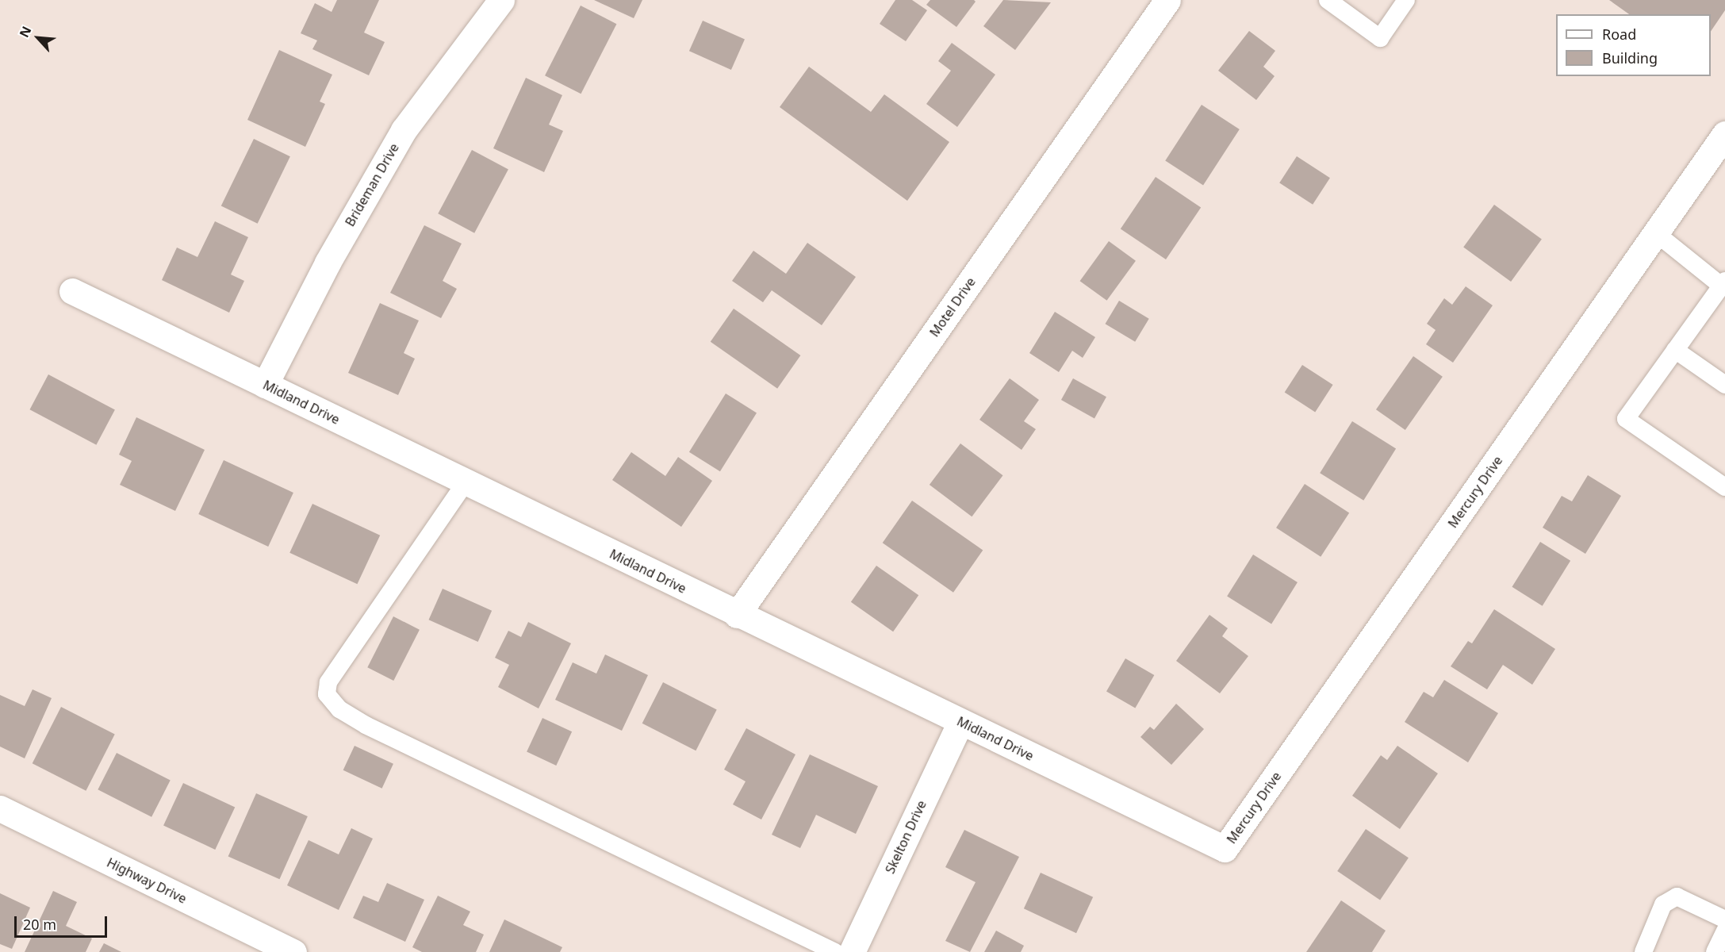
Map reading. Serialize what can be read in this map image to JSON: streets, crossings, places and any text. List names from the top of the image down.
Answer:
{
  "streets": {
    "street": [
      "Brideman Drive",
      "Motel Drive",
      "Midland Drive",
      "Mercury Drive",
      "Skelton Drive",
      "Highway Drive"
    ]
  },
  "crossings": [
    ["Brideman Drive", "Midland Drive"],
    ["Motel Drive", "Midland Drive"],
    ["Midland Drive", "Mercury Drive"],
    ["Midland Drive", "Skelton Drive"]
  ],
  "legend": ["Road", "Building"],
  "scale_bar": "20 m",
  "north": "top left"
}
